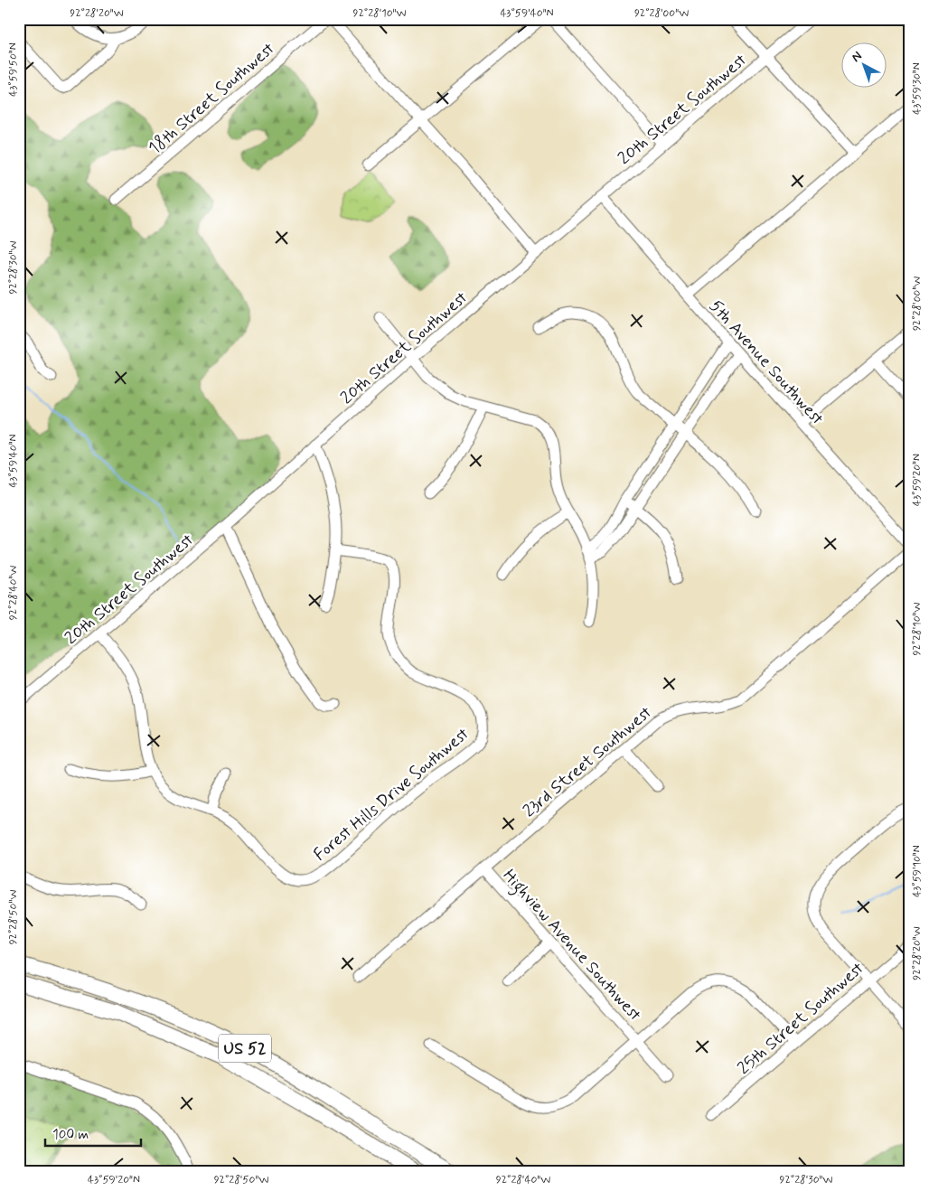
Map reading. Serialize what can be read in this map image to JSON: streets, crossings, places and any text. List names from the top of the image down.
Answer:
{
  "streets": {
    "highway": ["US 52"],
    "street": [
      "18th Street Southwest",
      "20th Street Southwest",
      "5th Avenue Southwest",
      "23rd Street Southwest",
      "Forest Hills Drive Southwest",
      "Highview Avenue Southwest",
      "25th Street Southwest"
    ]
  },
  "crossings": [
    ["20th Street Southwest", "5th Avenue Southwest"],
    ["20th Street Southwest", "Forest Hills Drive Southwest"],
    ["23rd Street Southwest", "Highview Avenue Southwest"]
  ],
  "scale_bar": "100 m",
  "north": "top left",
  "coordinates": [
    "92°28'20\"W",
    "92°28'10\"W",
    "43°59'40\"N",
    "92°28'00\"W",
    "43°59'50\"N",
    "43°59'30\"N",
    "92°28'30\"W",
    "43°59'20\"N",
    "92°28'40\"W",
    "43°59'10\"N",
    "92°28'50\"W"
  ]
}
